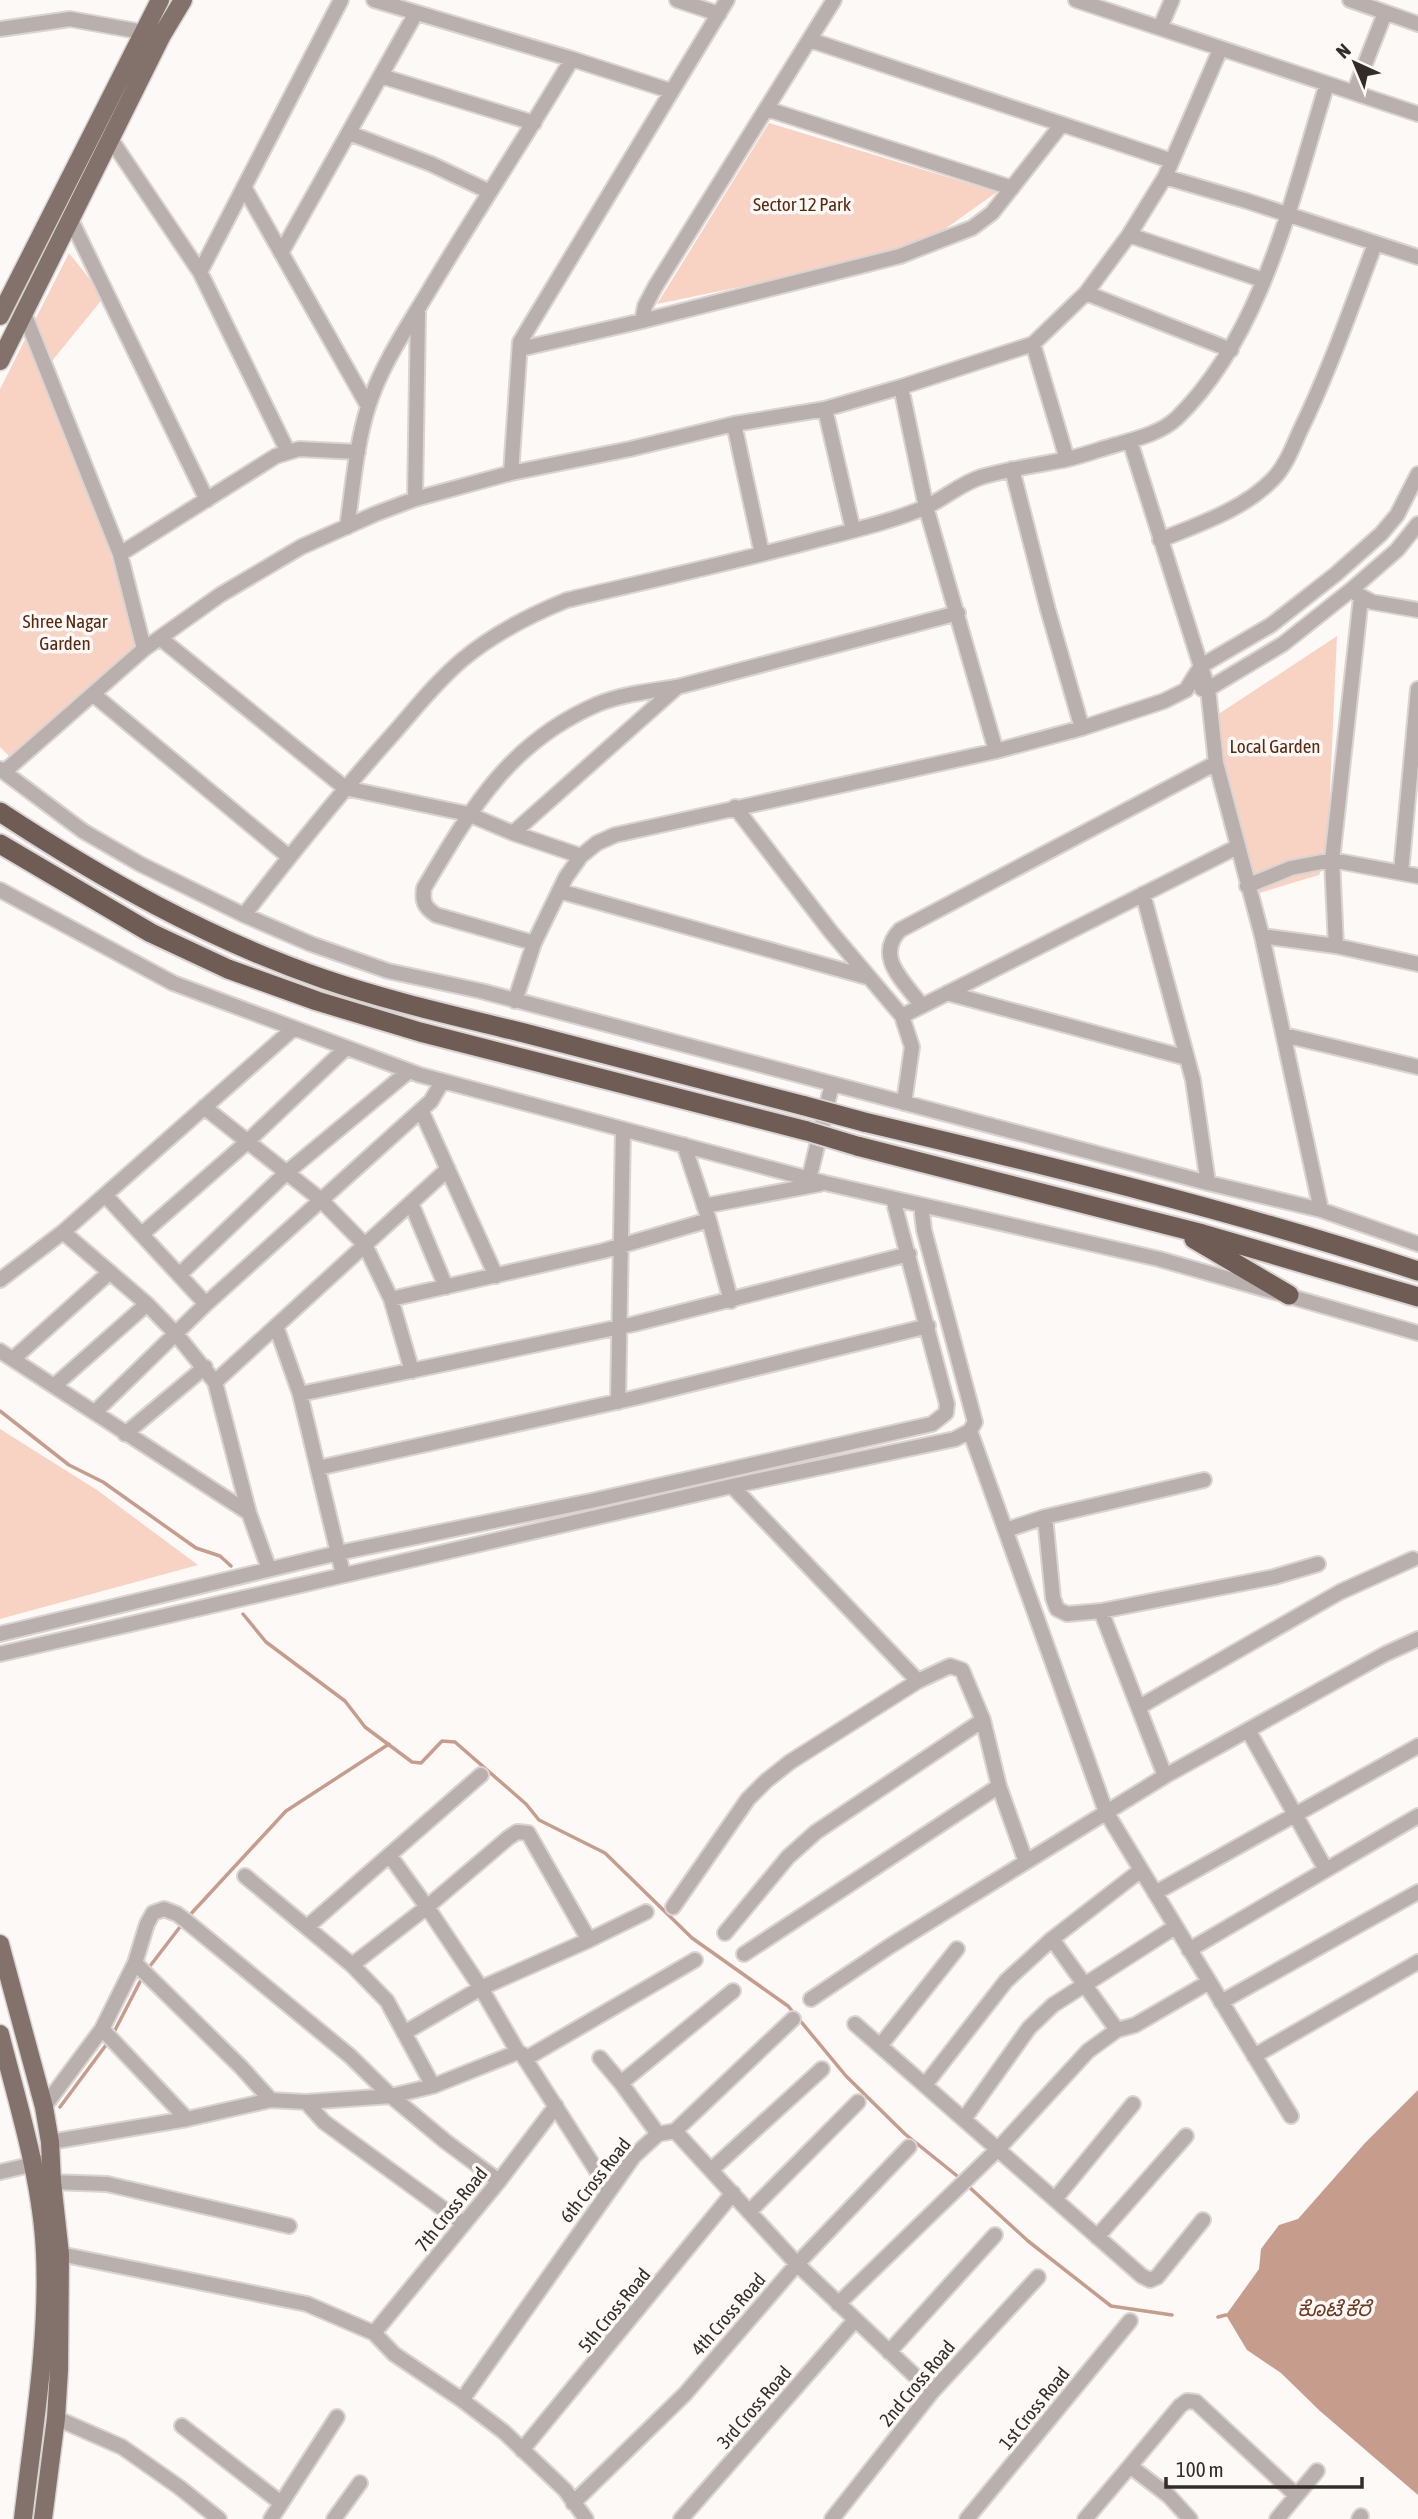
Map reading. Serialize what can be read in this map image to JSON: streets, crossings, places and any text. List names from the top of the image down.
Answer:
{
  "streets": {
    "street": [
      "6th Cross Road",
      "7th Cross Road",
      "5th Cross Road",
      "4th Cross Road",
      "2nd Cross Road",
      "3rd Cross Road",
      "1st Cross Road"
    ]
  },
  "water": ["ಕೊಟೆ ಕೆರೆ"],
  "parks": ["Sector 12 Park", "Shree Nagar Garden", "Local Garden"],
  "scale_bar": "100 m",
  "north": "top left"
}
